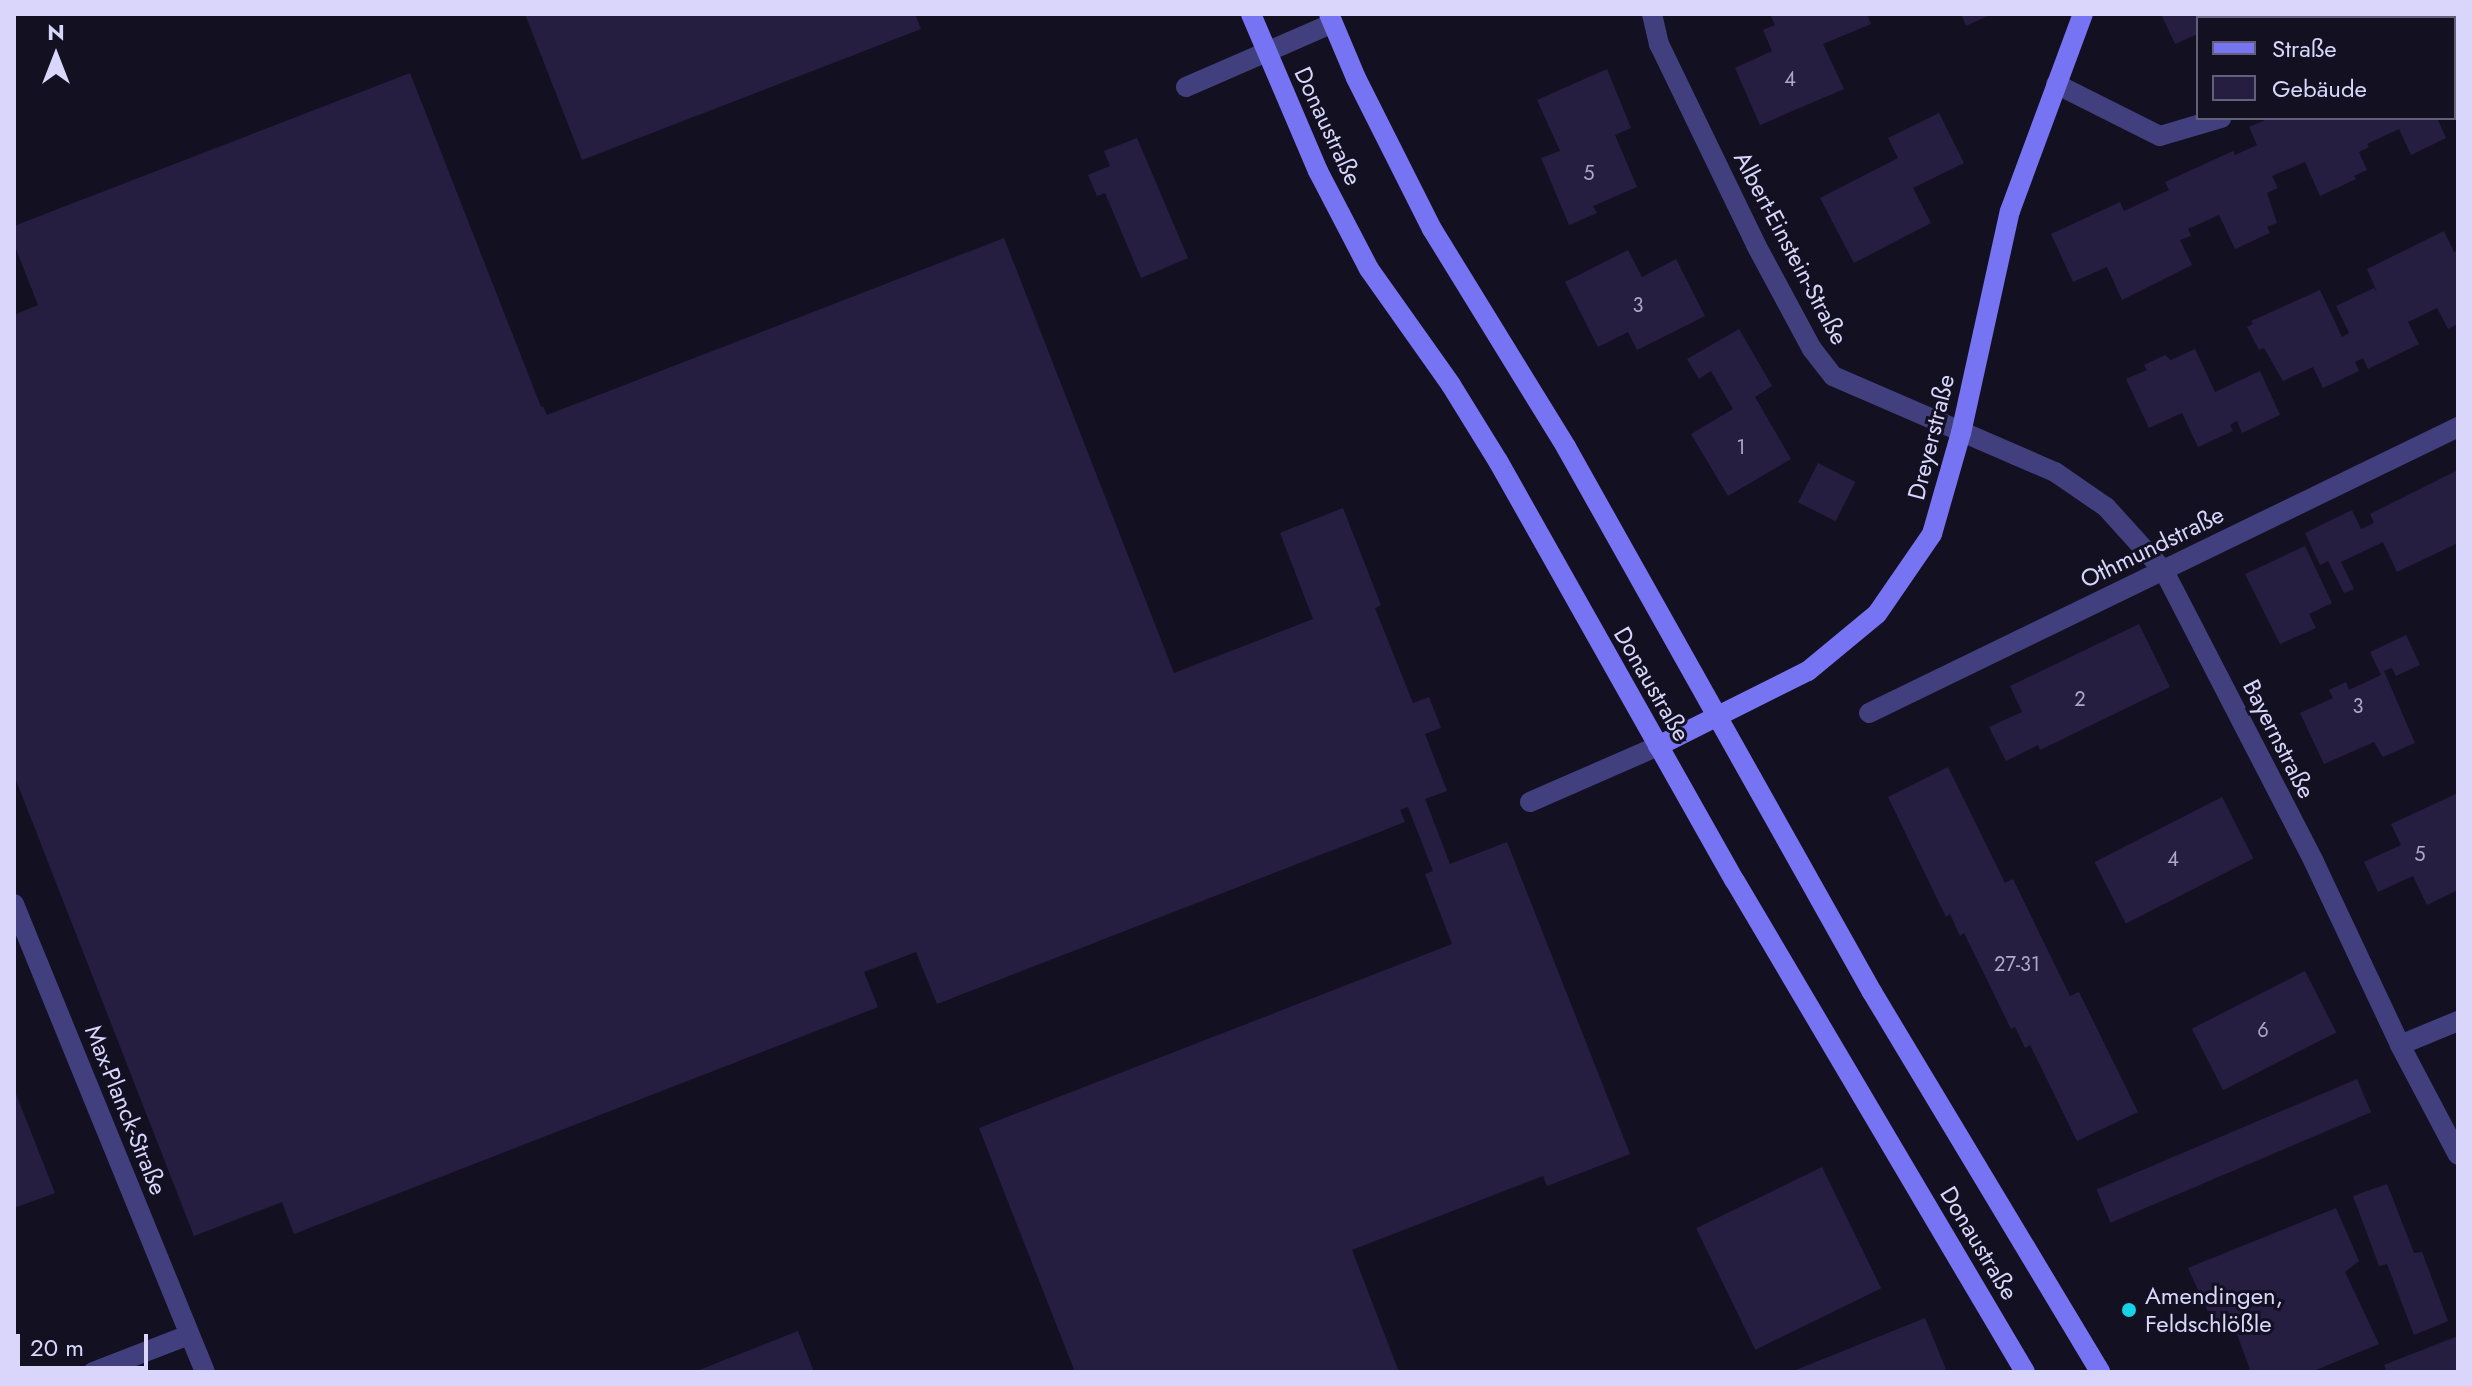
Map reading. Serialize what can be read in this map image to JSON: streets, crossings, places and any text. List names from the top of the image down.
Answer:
{
  "streets": {
    "street": [
      "Donaustraße",
      "Albert-Einstein-Straße",
      "Dreyerstraße",
      "Othmundstraße",
      "Bayernstraße",
      "Max-Planck-Straße"
    ]
  },
  "crossings": [
    ["Donaustraße", "Dreyerstraße"],
    ["Albert-Einstein-Straße", "Dreyerstraße"],
    ["Albert-Einstein-Straße", "Bayernstraße"],
    ["Dreyerstraße", "Bayernstraße"],
    ["Othmundstraße", "Bayernstraße"]
  ],
  "places": ["Amendingen, Feldschlößle"],
  "house_numbers": [
    "4",
    "5",
    "3",
    "1",
    "2",
    "3",
    "5",
    "4",
    "27-31",
    "6"
  ],
  "legend": ["Straße", "Gebäude"],
  "scale_bar": "20 m",
  "north": "top"
}
